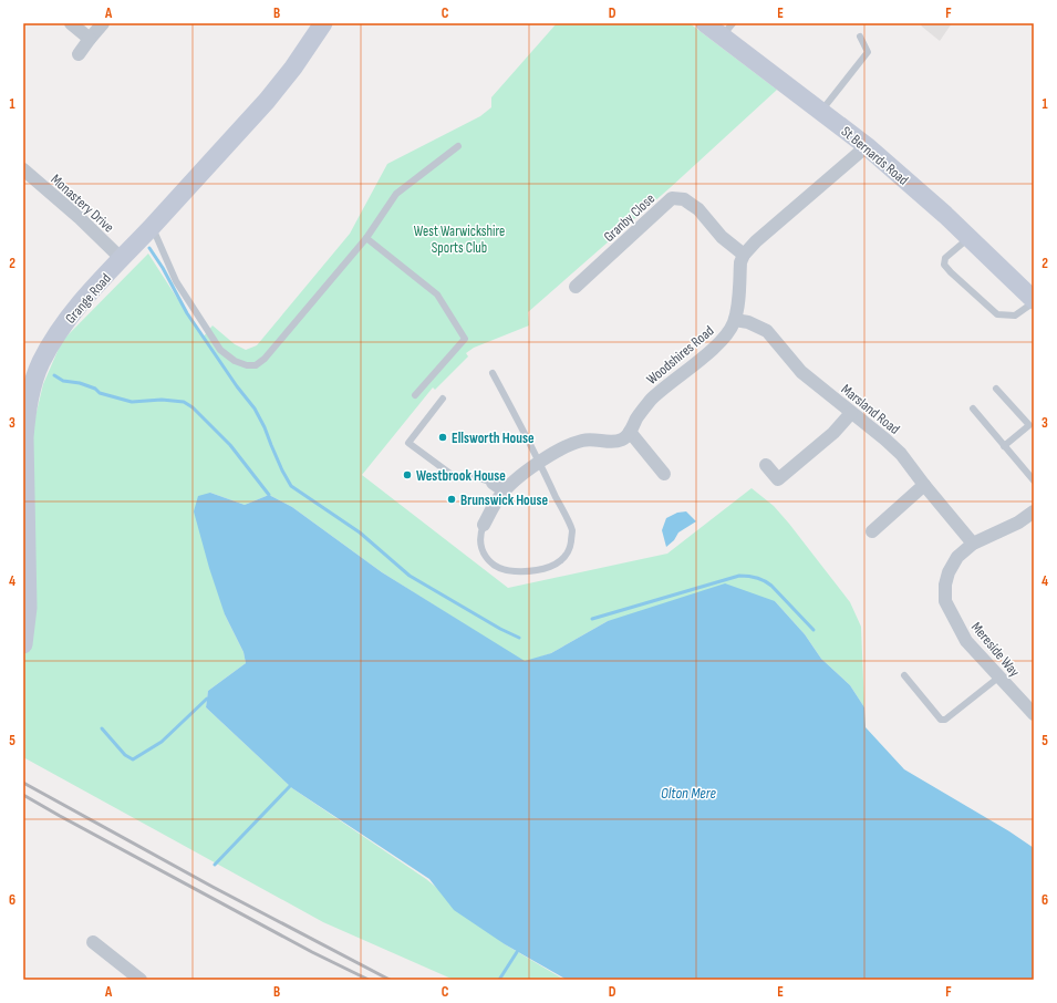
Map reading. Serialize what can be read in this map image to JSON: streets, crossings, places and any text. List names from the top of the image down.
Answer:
{
  "streets": {
    "street": [
      "St Bernards Road",
      "Monastery Drive",
      "Granby Close",
      "Grange Road",
      "Woodshires Road",
      "Marsland Road",
      "Mereside Way"
    ]
  },
  "crossings": [
    ["Monastery Drive", "Grange Road"],
    ["Granby Close", "Woodshires Road"],
    ["Woodshires Road", "Marsland Road"],
    ["Marsland Road", "Mereside Way"]
  ],
  "water": ["Olton Mere"],
  "parks": ["West Warwickshire Sports Club"],
  "places": ["Ellsworth House", "Westbrook House", "Brunswick House"],
  "grid": {
    "columns": [
      "A",
      "B",
      "C",
      "D",
      "E",
      "F"
    ],
    "rows": [
      "1",
      "2",
      "3",
      "4",
      "5",
      "6"
    ]
  }
}
